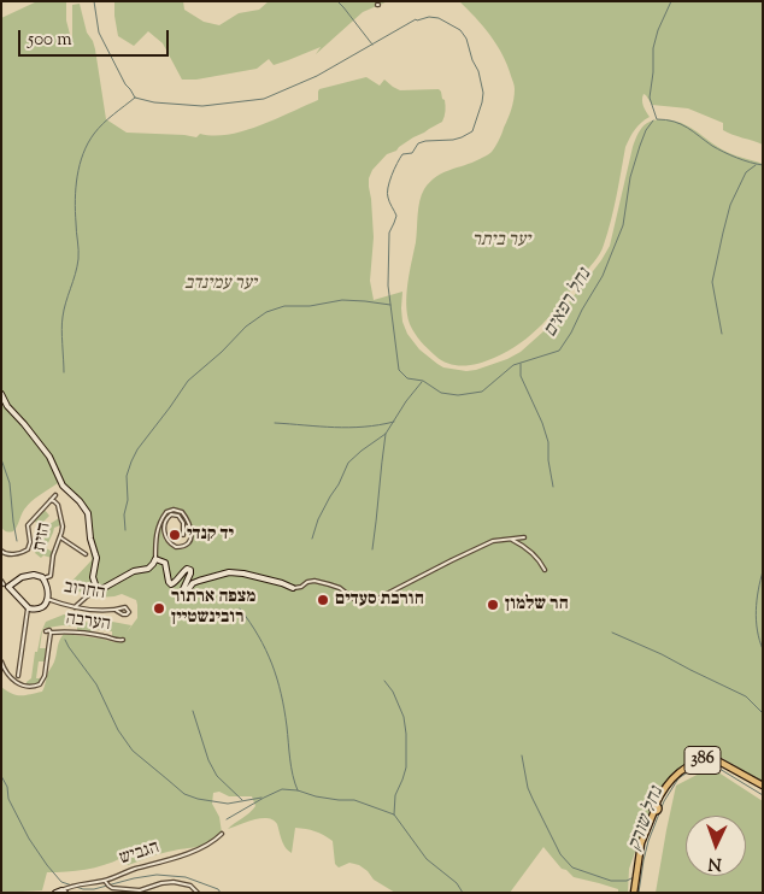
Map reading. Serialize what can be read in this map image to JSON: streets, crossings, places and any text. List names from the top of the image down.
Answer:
{
  "streets": {
    "main road": ["386"],
    "street": [
      "הזית",
      "החרוב",
      "הערבה",
      "הגביש"
    ]
  },
  "water": ["נחל רפאים", "נחל שורק"],
  "parks": ["יער ביתר", "יער עמינדב"],
  "places": [
    "יד קנדי",
    "חורבת סעדים",
    "הר שלמון",
    "מצפה ארתור רובינשטיין"
  ],
  "scale_bar": "500 m",
  "north": "bottom"
}
